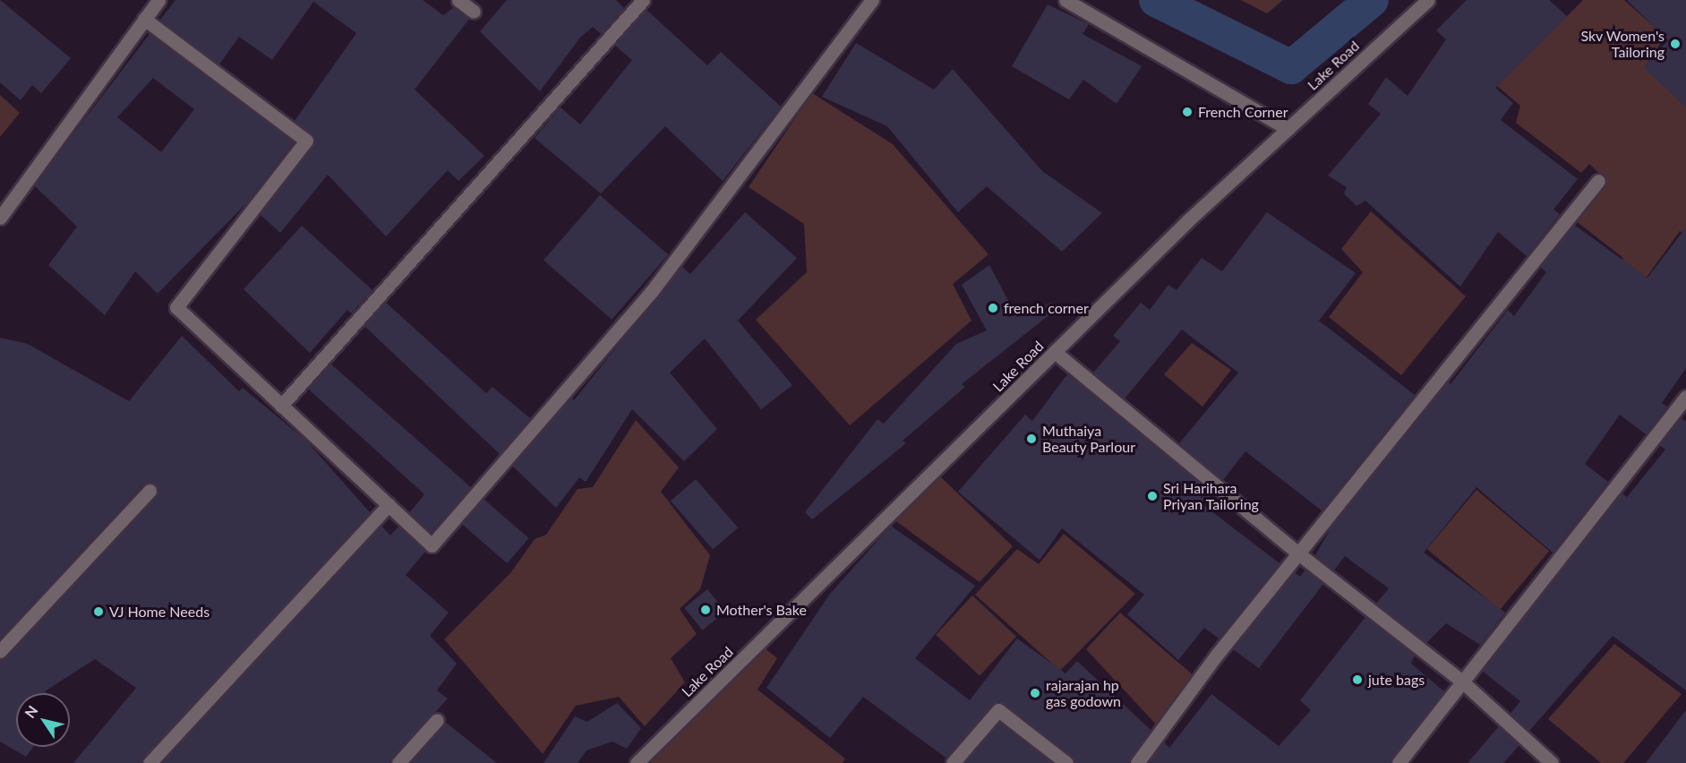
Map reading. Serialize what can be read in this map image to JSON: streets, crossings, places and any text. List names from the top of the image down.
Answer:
{
  "streets": {
    "street": ["Lake Road"]
  },
  "places": [
    "Skv Women's Tailoring",
    "French Corner",
    "french corner",
    "Muthaiya Beauty Parlour",
    "Sri Harihara Priyan Tailoring",
    "Mother's Bake",
    "VJ Home Needs",
    "jute bags",
    "rajarajan hp gas godown"
  ],
  "north": "top left"
}
